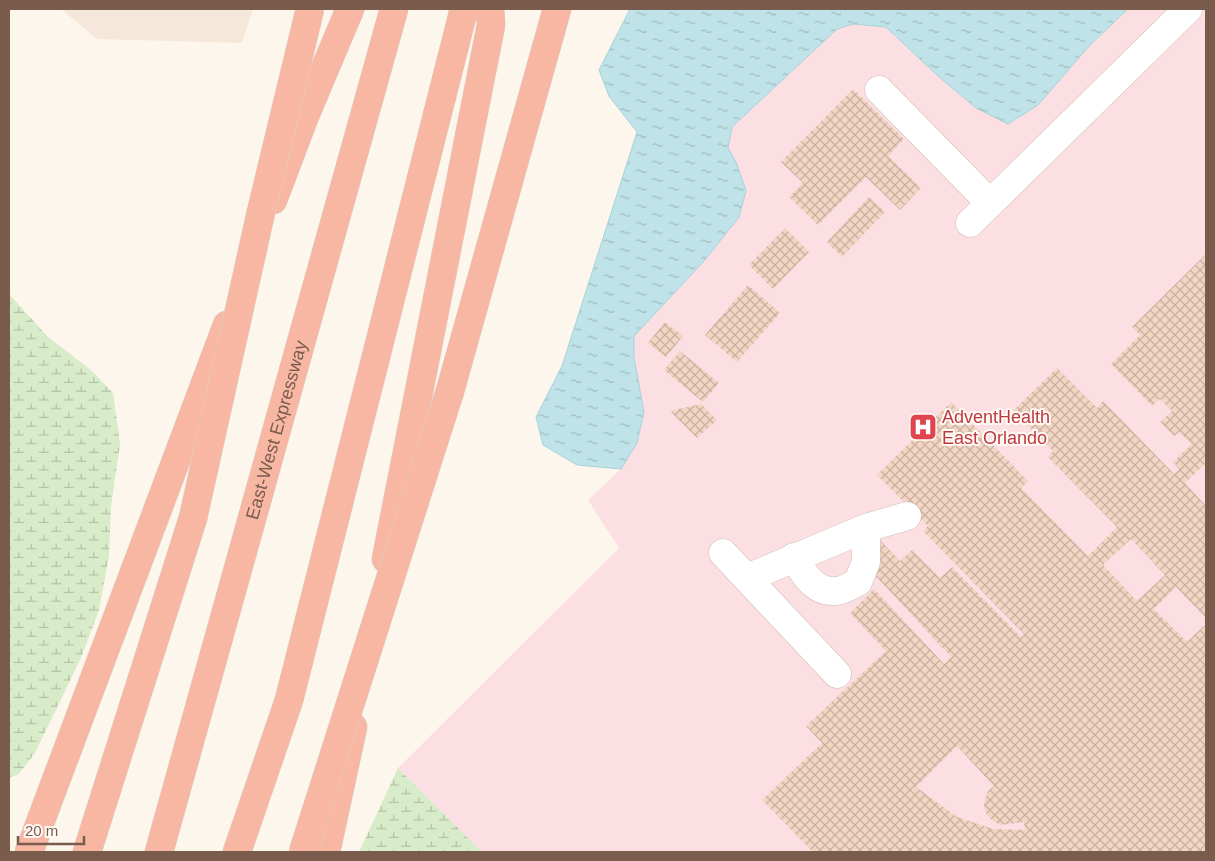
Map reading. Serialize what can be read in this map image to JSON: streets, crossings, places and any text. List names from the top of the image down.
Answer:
{
  "streets": {
    "highway": ["East-West Expressway"]
  },
  "places": {
    "hospital": ["AdventHealth East Orlando"]
  },
  "scale_bar": "20 m"
}
